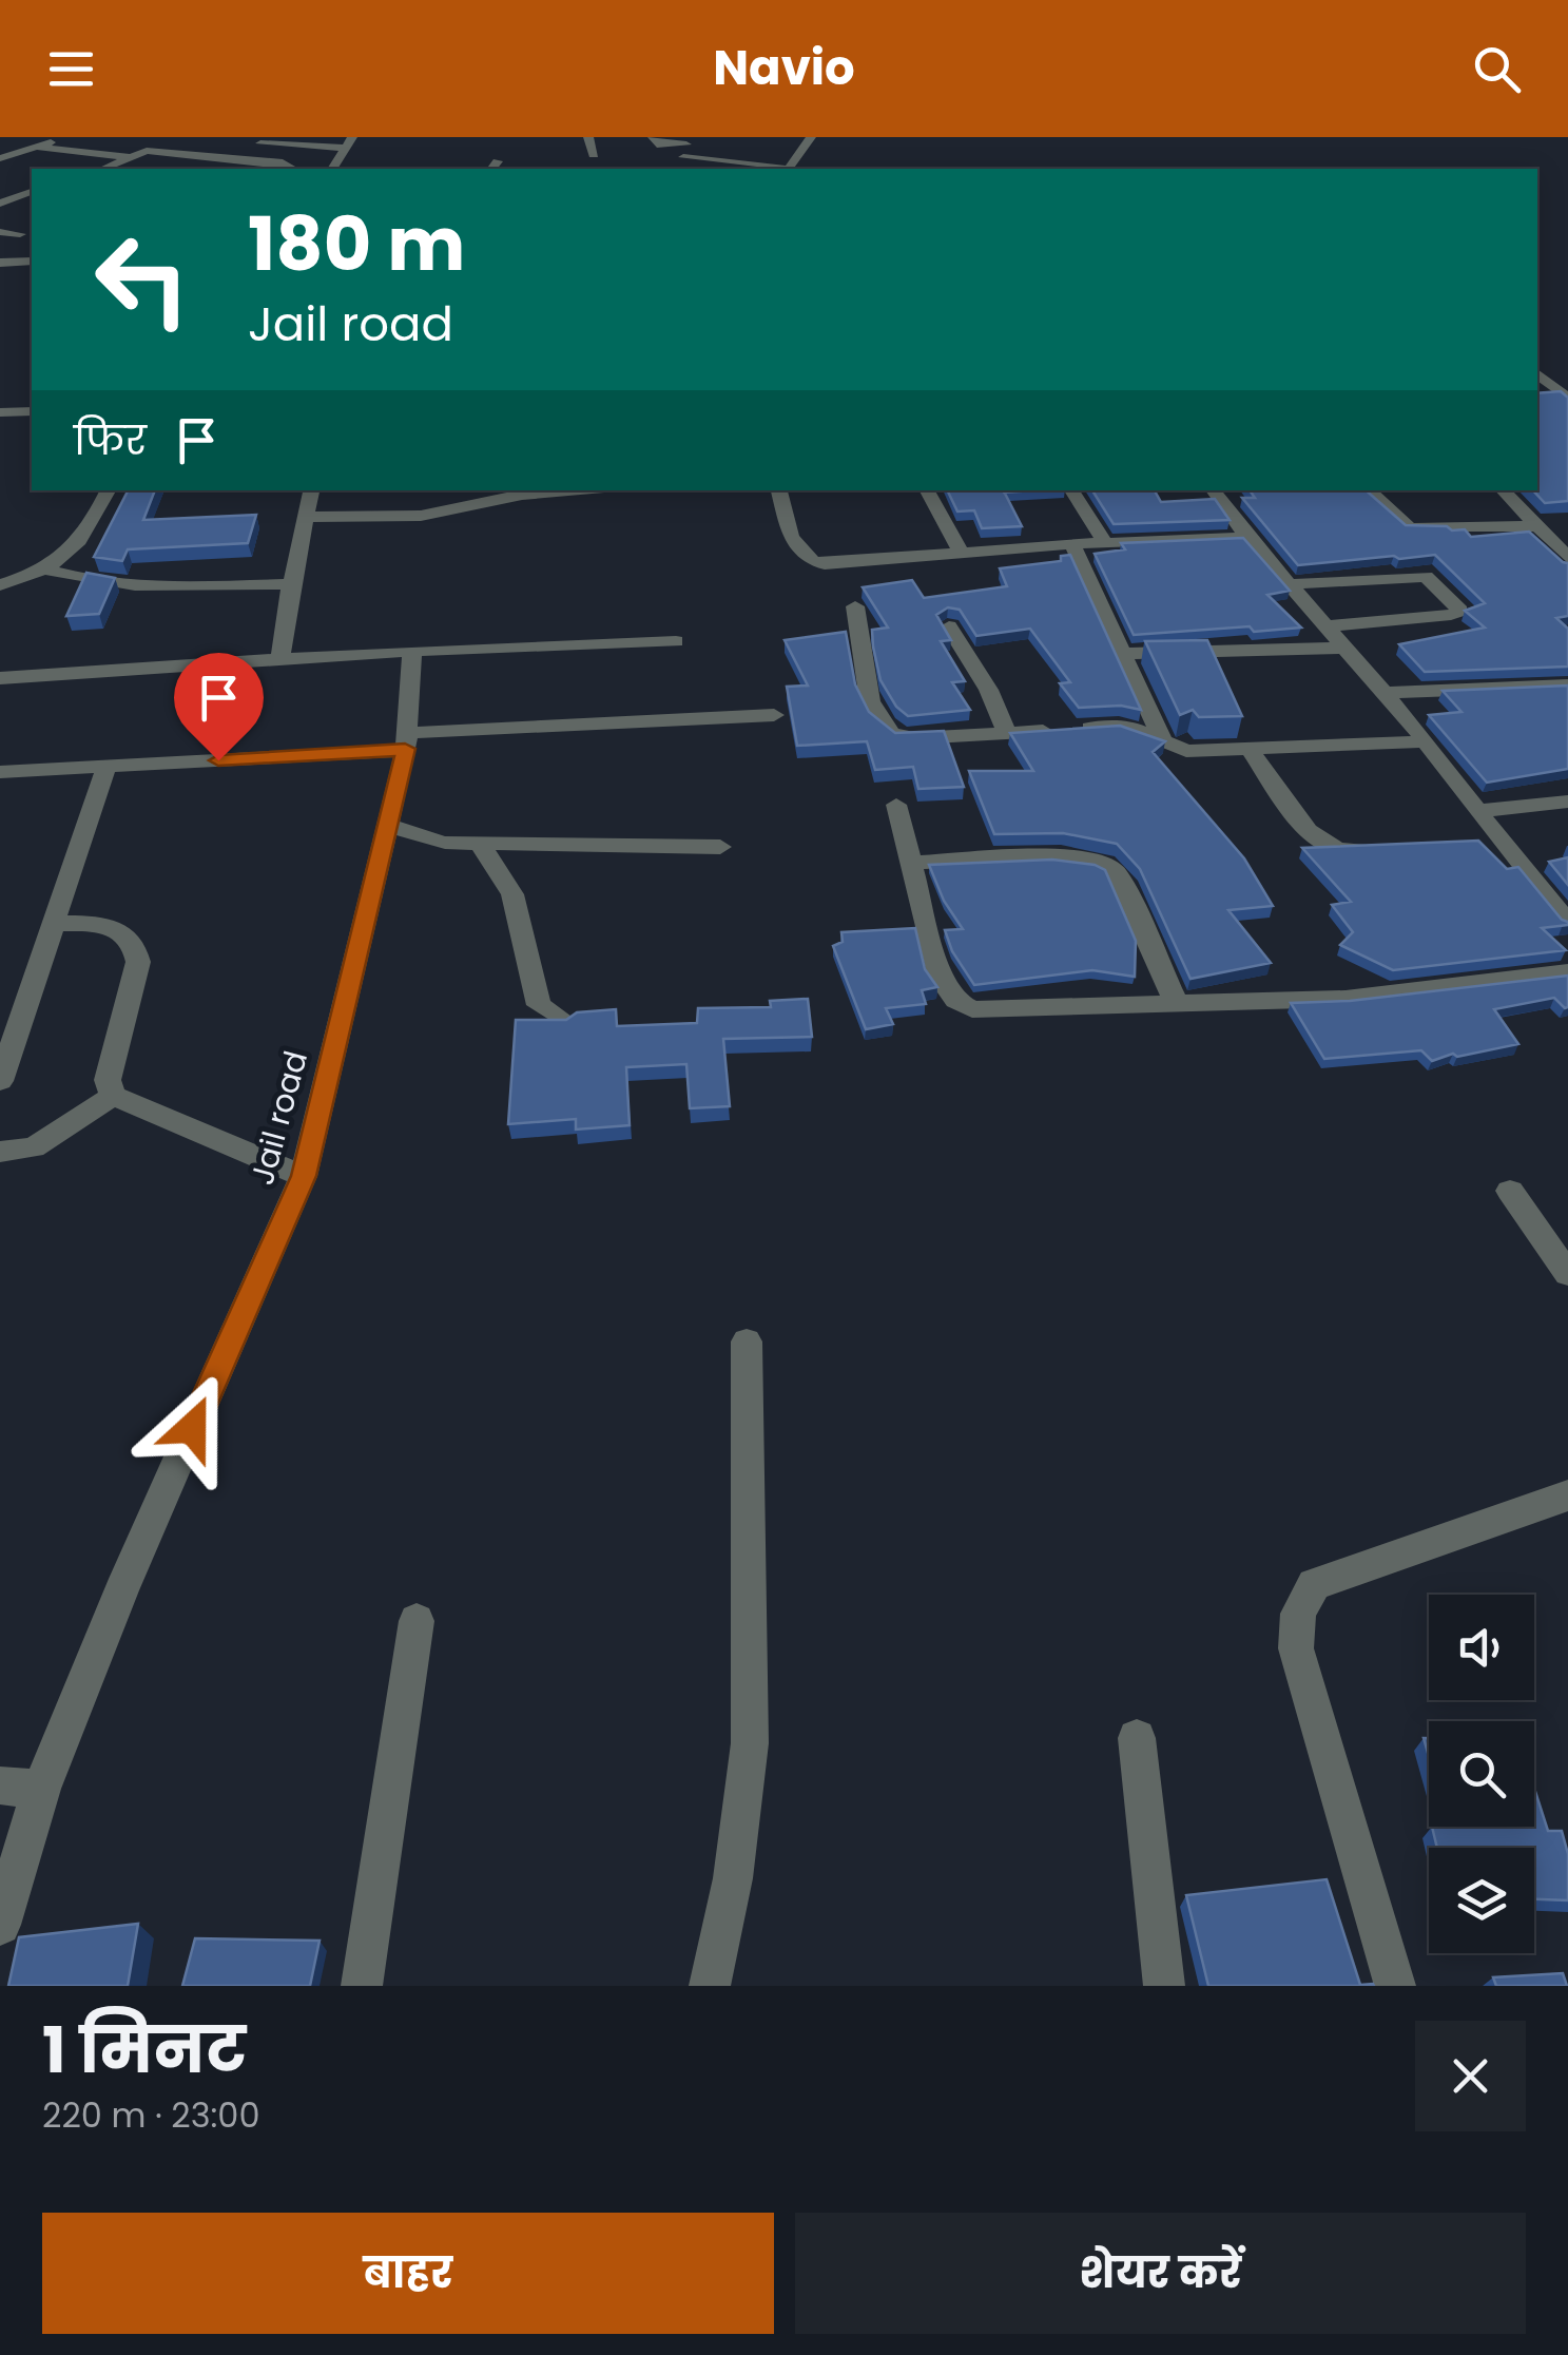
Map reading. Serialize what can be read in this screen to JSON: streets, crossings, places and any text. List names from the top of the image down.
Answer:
{
  "streets": {
    "street": ["Jail road"]
  },
  "page": {
    "header": "Navio",
    "turn": ["180 m", "Jail road"],
    "then": "फिर",
    "heading": ["1 मिनट", "220 m · 23:00"],
    "buttons": ["बाहर", "शेयर करें"]
  }
}
